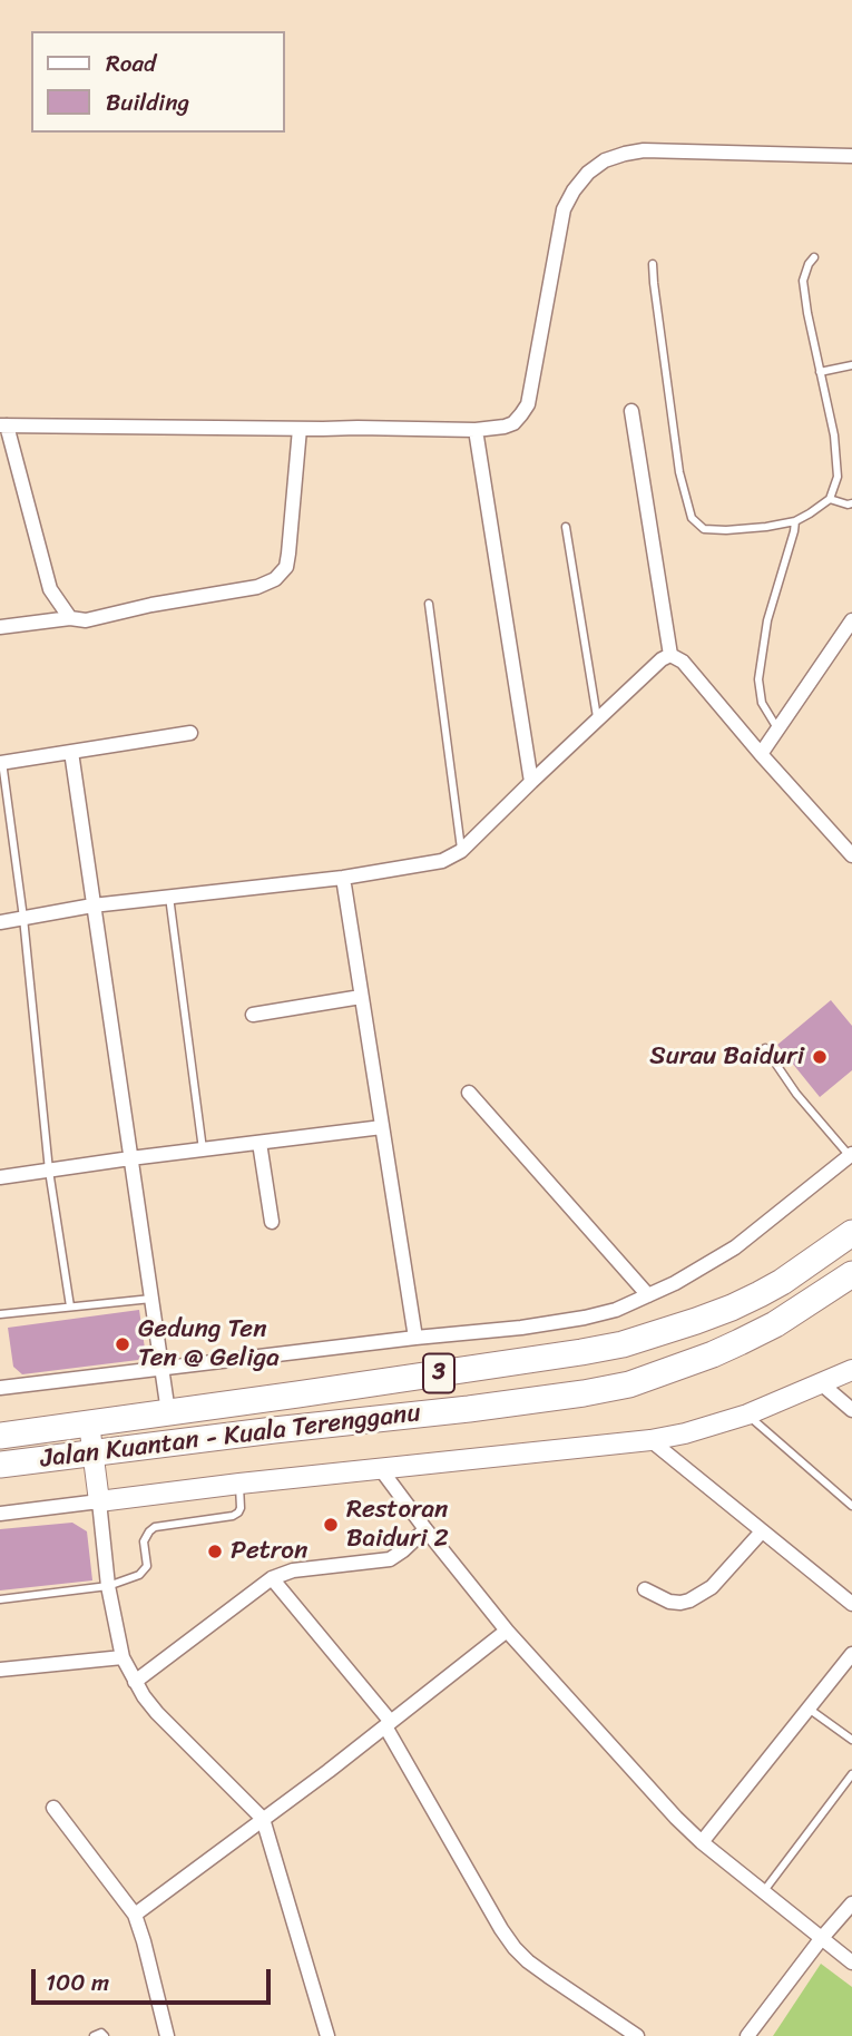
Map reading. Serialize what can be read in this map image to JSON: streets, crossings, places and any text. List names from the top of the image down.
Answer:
{
  "streets": {
    "highway": ["3", "Jalan Kuantan - Kuala Terengganu"]
  },
  "places": [
    "Surau Baiduri",
    "Gedung Ten Ten @ Geliga",
    "Restoran Baiduri 2",
    "Petron"
  ],
  "legend": ["Road", "Building"],
  "scale_bar": "100 m"
}
